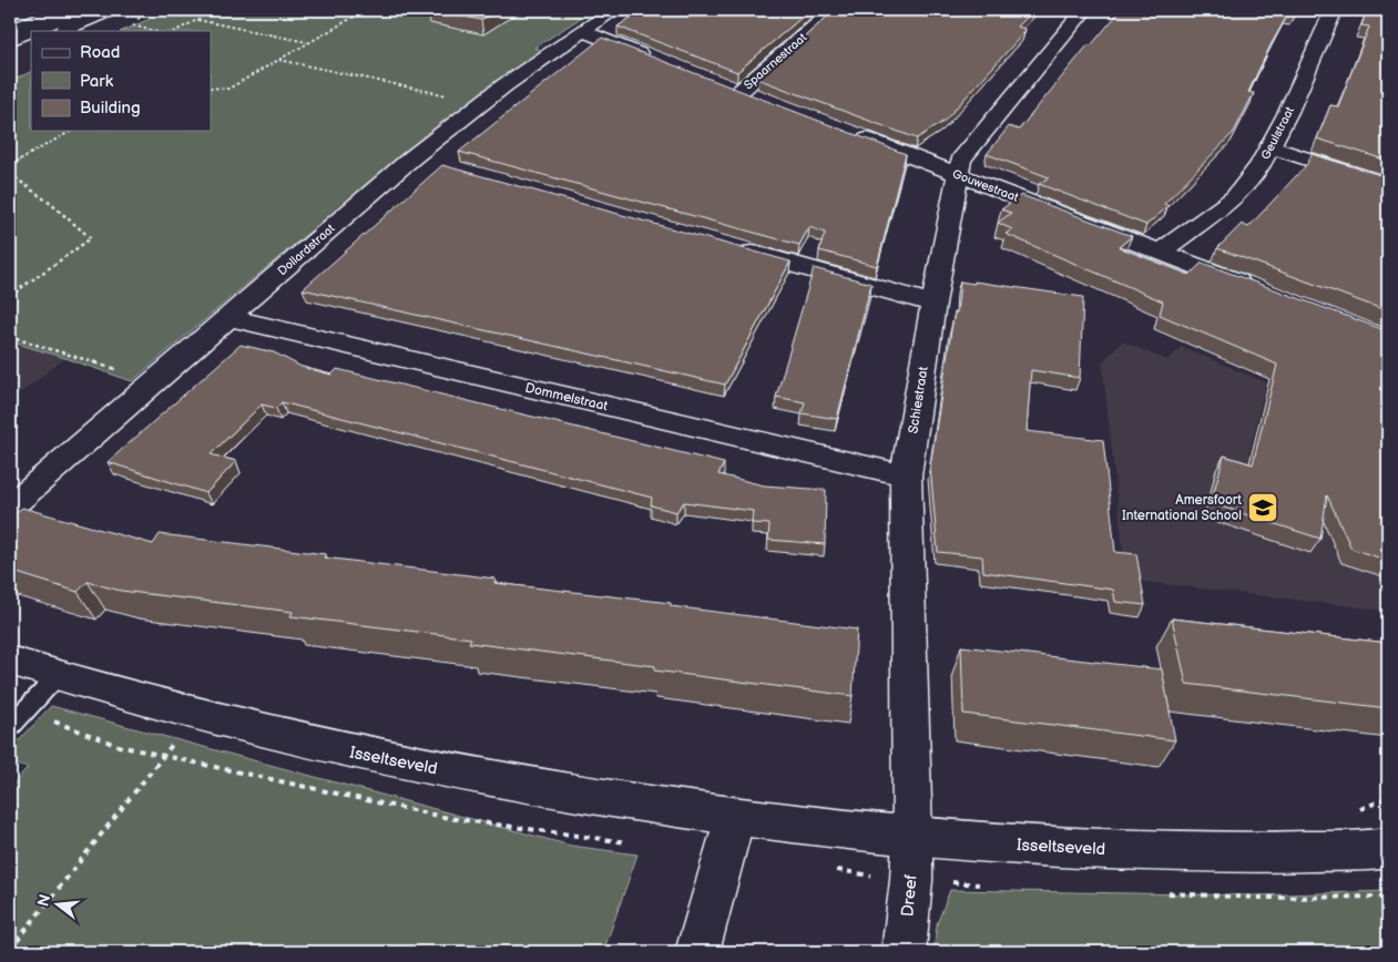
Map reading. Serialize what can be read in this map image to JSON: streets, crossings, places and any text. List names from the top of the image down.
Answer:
{
  "streets": {
    "street": [
      "Spaarnestraat",
      "Geulstraat",
      "Gouwestraat",
      "Dollardstraat",
      "Dommelstraat",
      "Schiestraat",
      "Isseltseveld",
      "Dreef"
    ]
  },
  "crossings": [
    ["Geulstraat", "Gouwestraat"],
    ["Gouwestraat", "Schiestraat"],
    ["Dollardstraat", "Dommelstraat"],
    ["Dommelstraat", "Schiestraat"],
    ["Schiestraat", "Isseltseveld"],
    ["Schiestraat", "Dreef"],
    ["Isseltseveld", "Dreef"]
  ],
  "places": {
    "school or university": ["Amersfoort International School"]
  },
  "legend": ["Road", "Park", "Building"],
  "north": "left"
}
